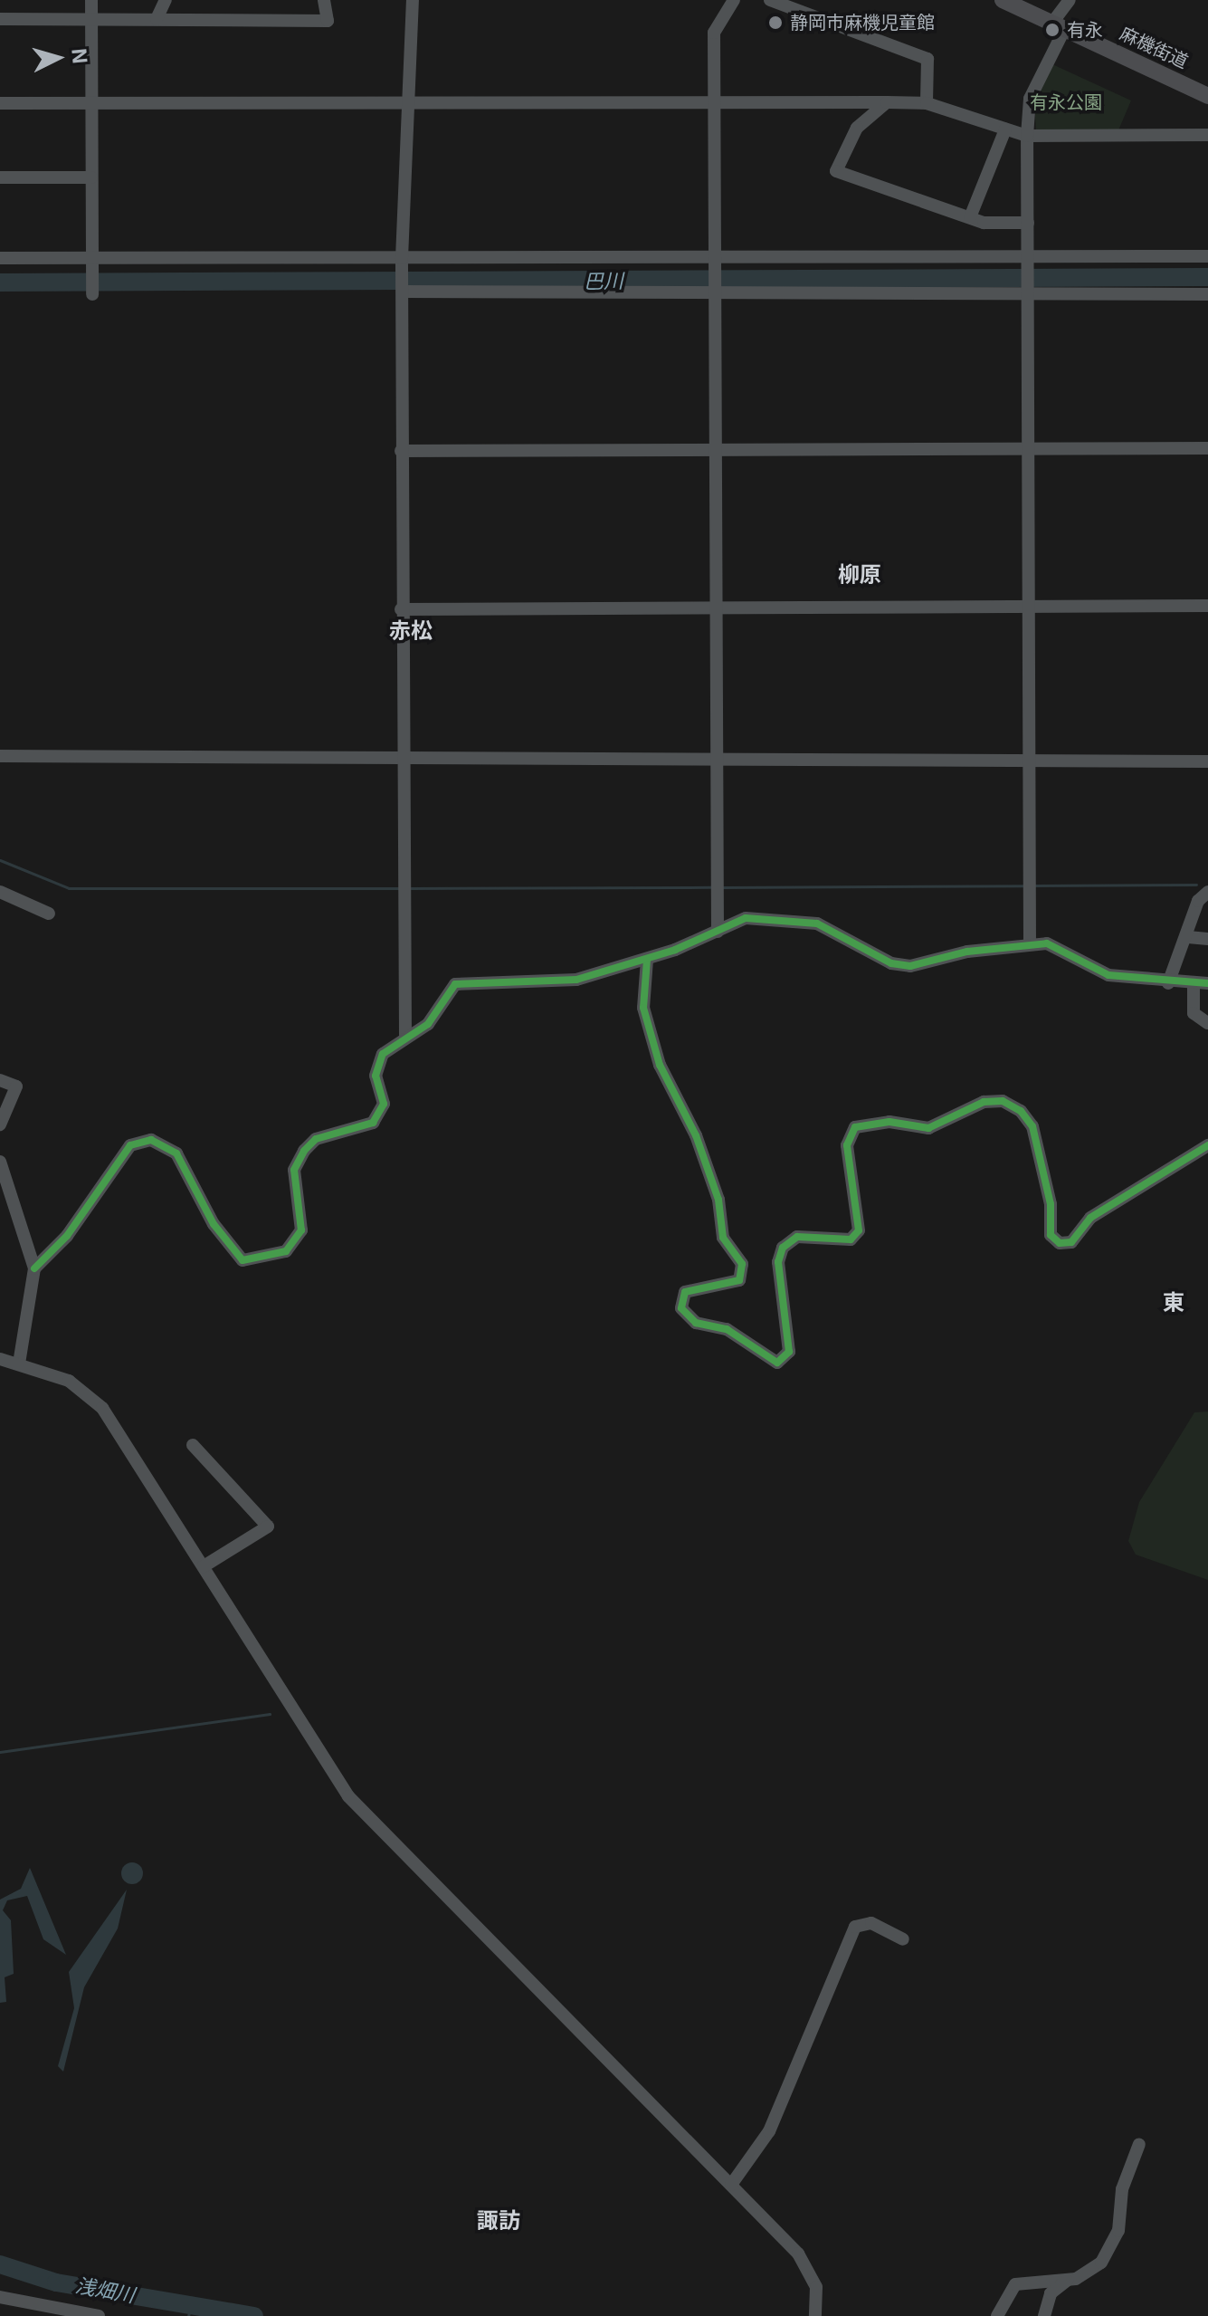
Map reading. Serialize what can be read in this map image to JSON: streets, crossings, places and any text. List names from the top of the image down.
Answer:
{
  "streets": {
    "main road": ["麻機街道"]
  },
  "districts": [
    "柳原",
    "赤松",
    "東",
    "諏訪"
  ],
  "water": ["巴川", "浅畑川"],
  "parks": ["有永公園"],
  "places": ["静岡市麻機児童館", "有永"],
  "north": "right"
}
